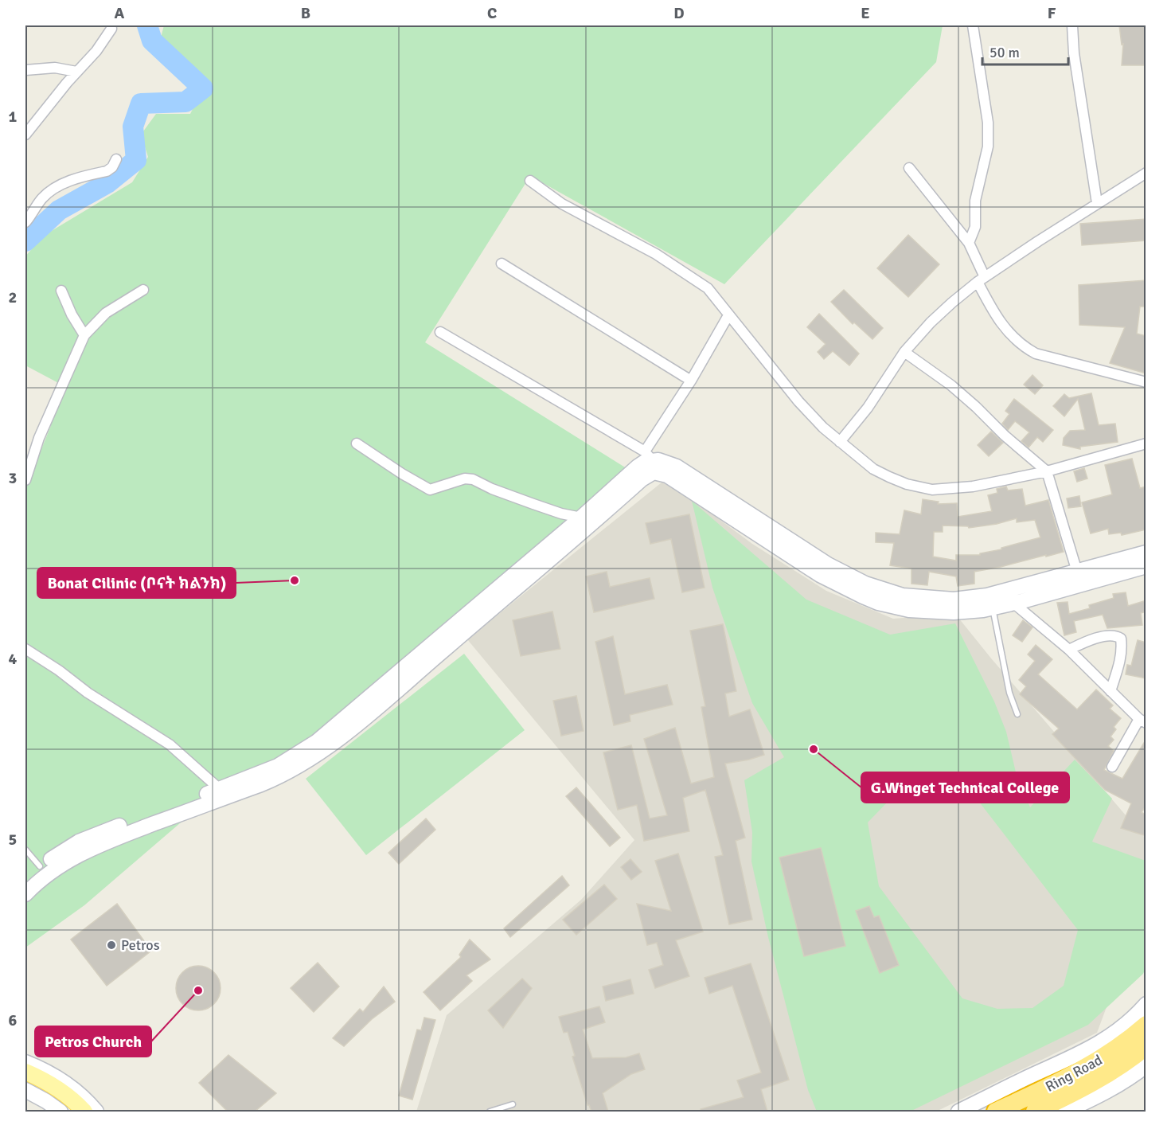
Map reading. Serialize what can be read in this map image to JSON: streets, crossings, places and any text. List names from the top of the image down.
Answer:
{
  "streets": {
    "highway": ["Ring Road"]
  },
  "places": [
    "Bonat Cilinic (ቦናት ክልንክ)",
    "G.Winget Technical College",
    "Petros",
    "Petros Church"
  ],
  "scale_bar": "50 m",
  "grid": {
    "columns": [
      "A",
      "B",
      "C",
      "D",
      "E",
      "F"
    ],
    "rows": [
      "1",
      "2",
      "3",
      "4",
      "5",
      "6"
    ]
  }
}
